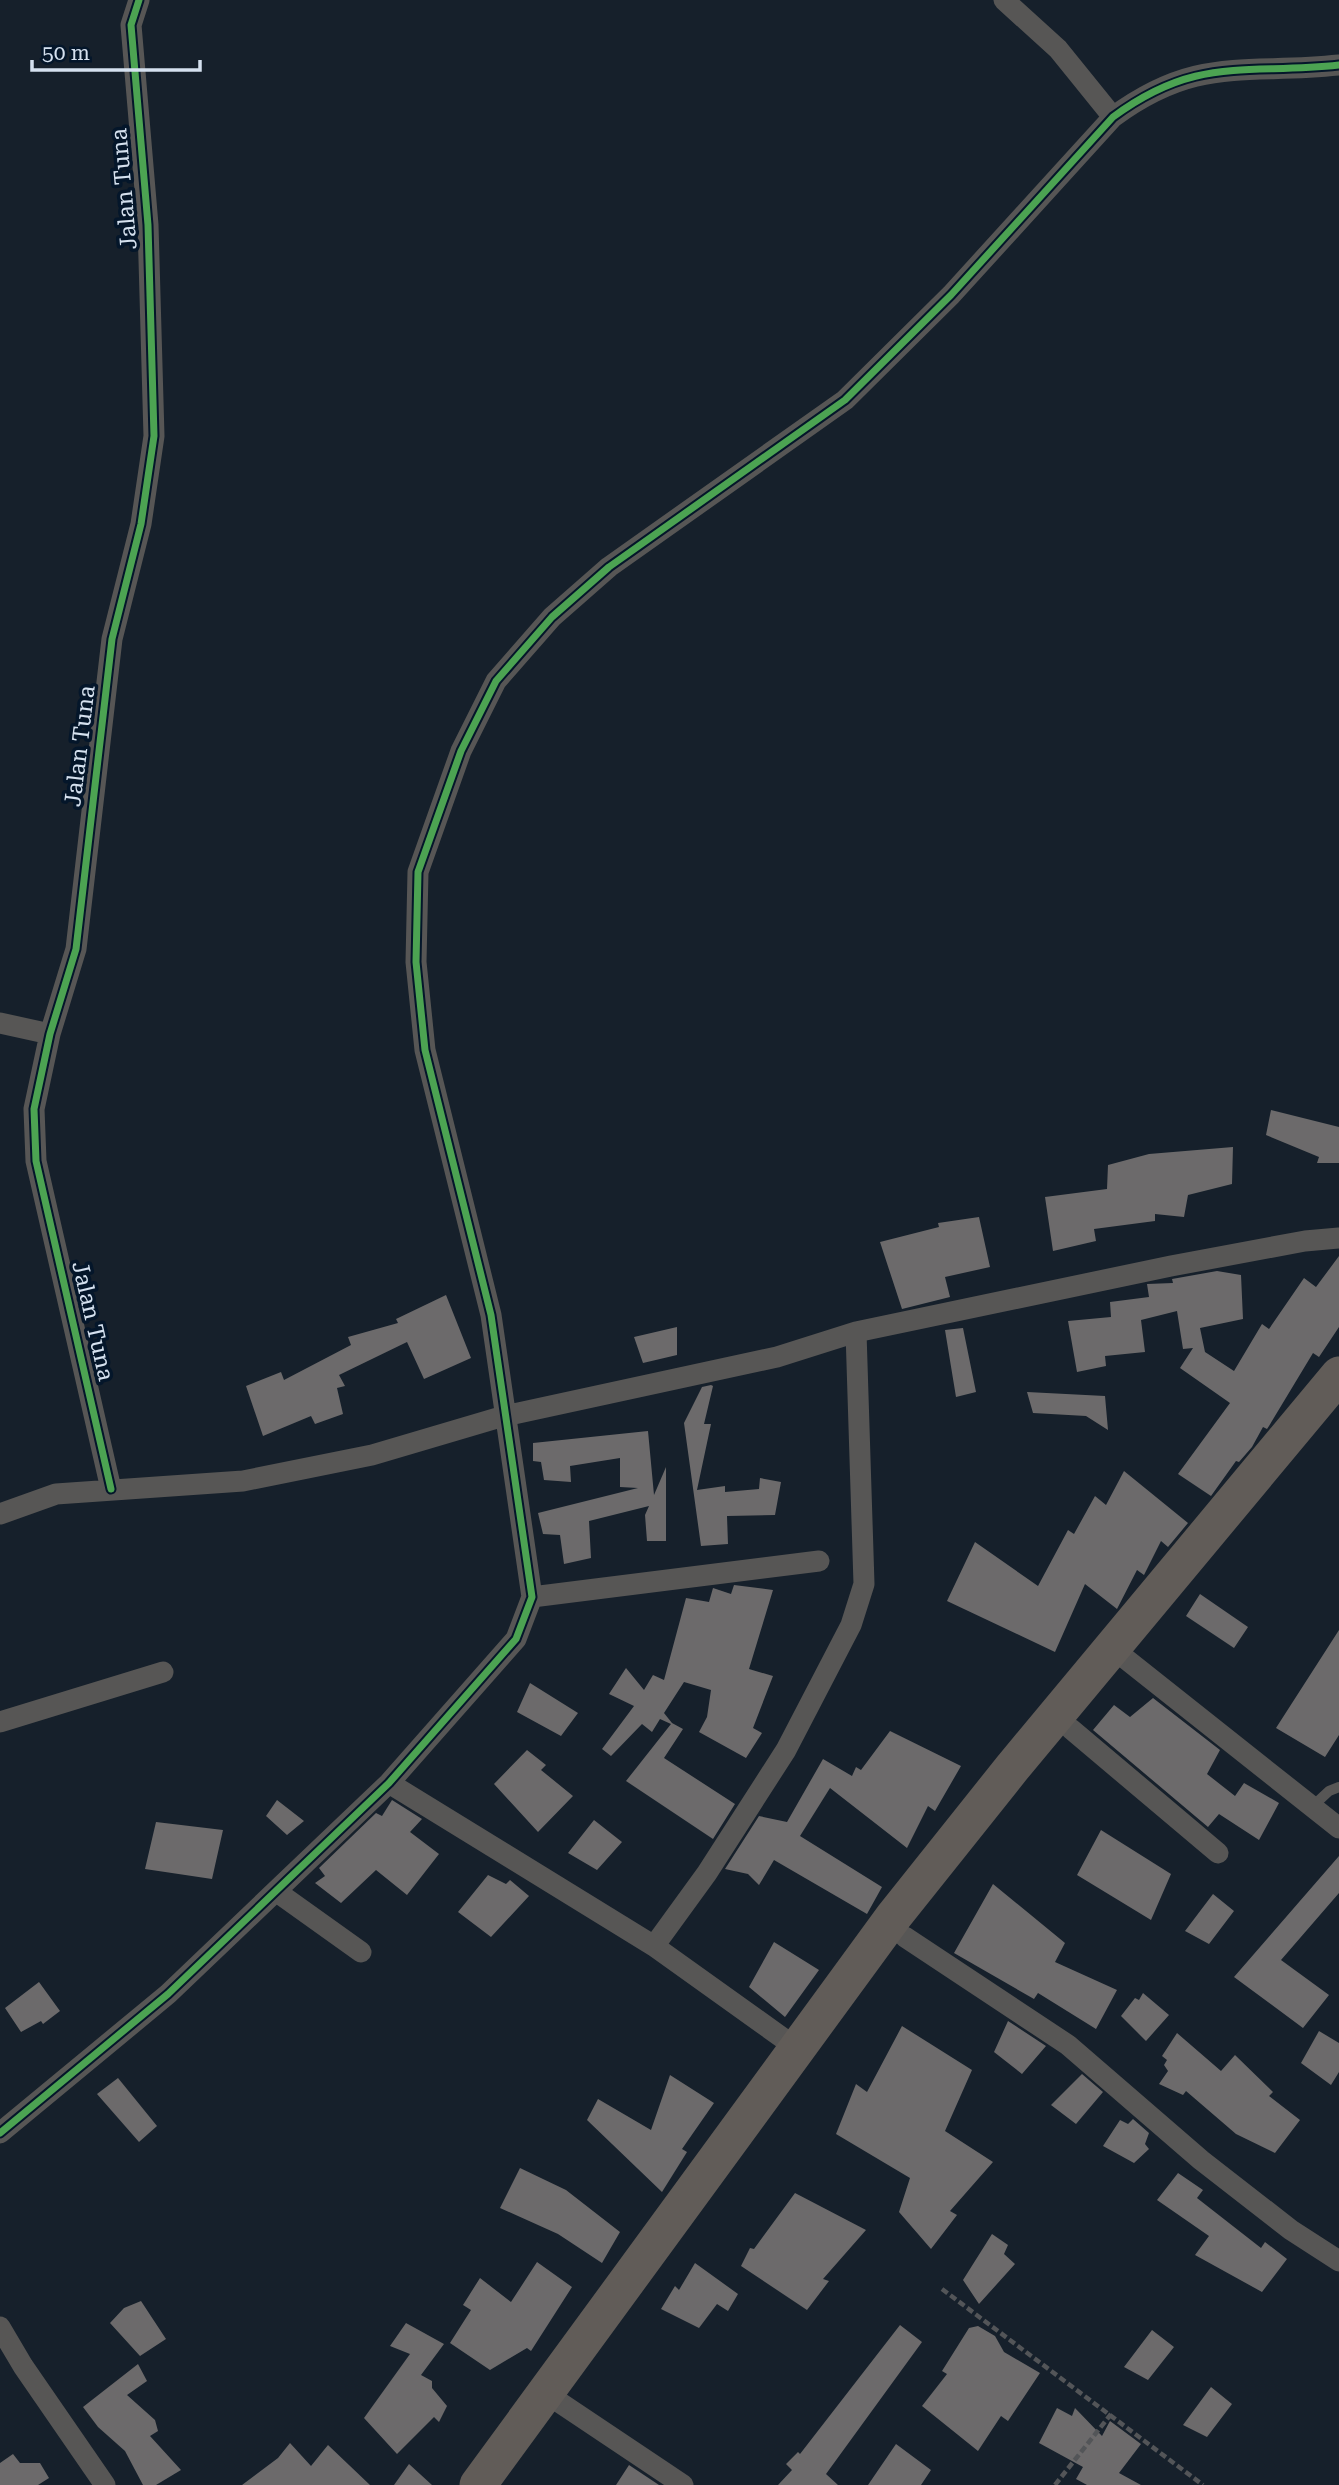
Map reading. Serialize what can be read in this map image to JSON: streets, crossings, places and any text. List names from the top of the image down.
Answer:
{
  "streets": {
    "street": ["Jalan Tuna"]
  },
  "scale_bar": "50 m"
}
